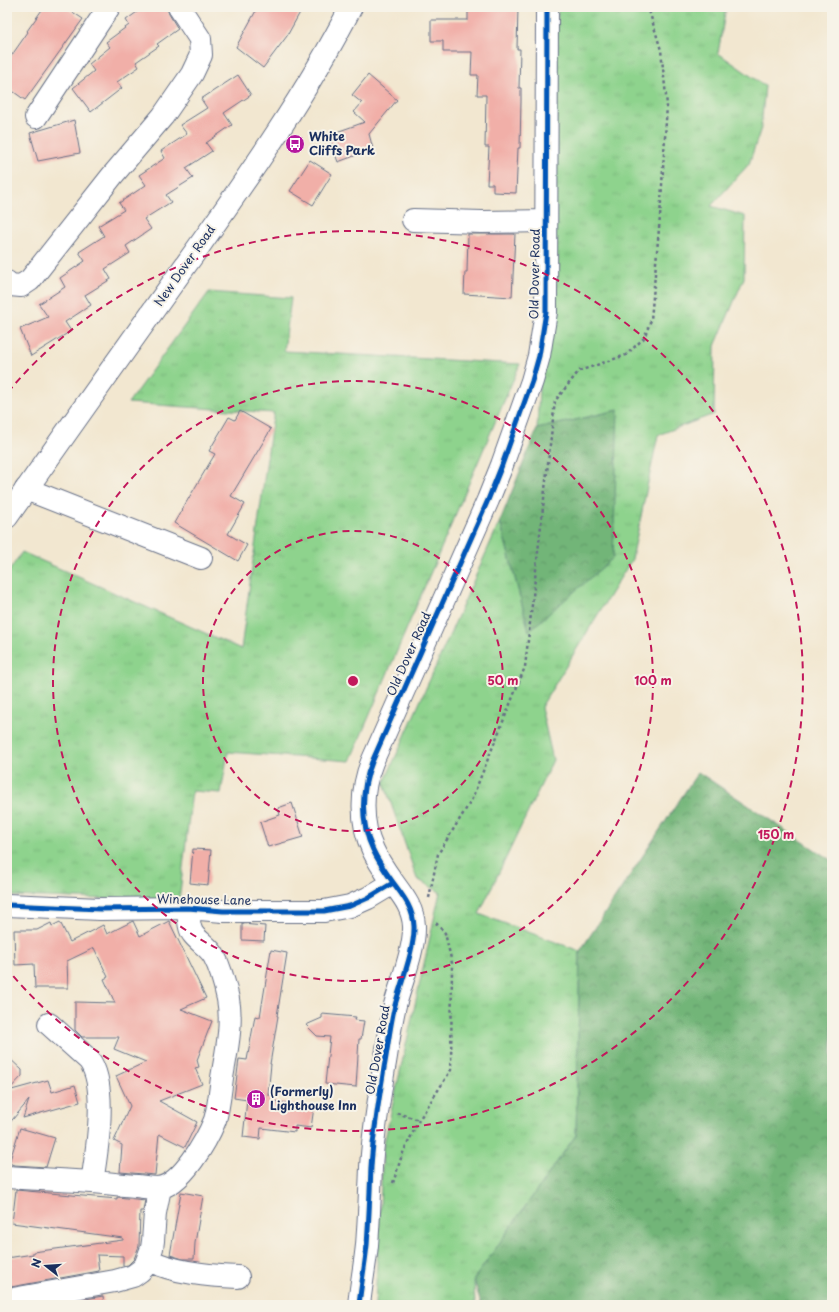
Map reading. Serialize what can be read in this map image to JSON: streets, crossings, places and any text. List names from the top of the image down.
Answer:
{
  "streets": {
    "street": ["New Dover Road", "Old Dover Road", "Winehouse Lane"]
  },
  "crossings": [
    ["Old Dover Road", "Winehouse Lane"]
  ],
  "places": {
    "bus stop": ["White Cliffs Park"],
    "building": ["(Formerly) Lighthouse Inn"]
  },
  "north": "left",
  "rings": ["50 m", "100 m", "150 m"]
}
